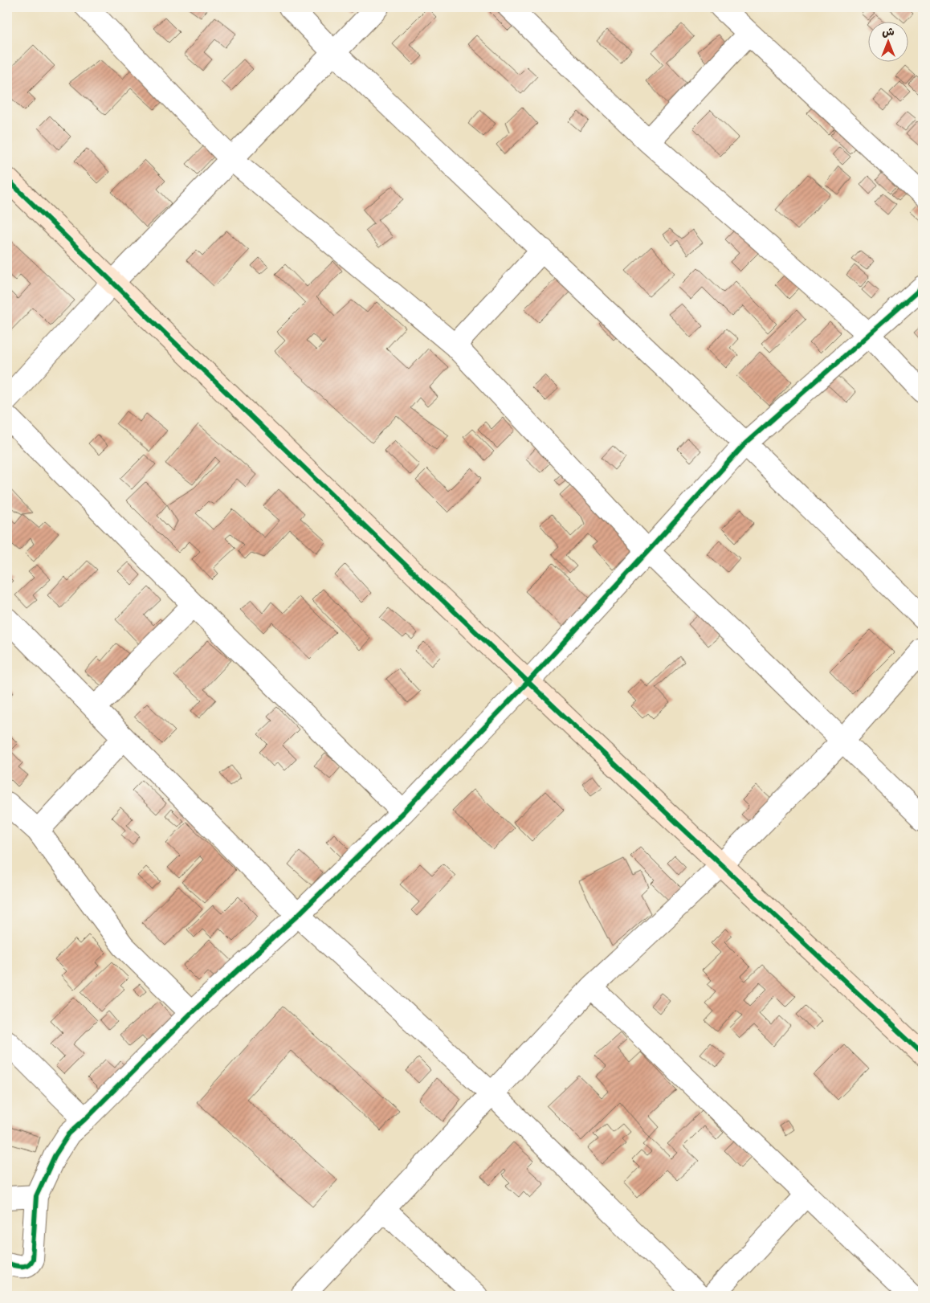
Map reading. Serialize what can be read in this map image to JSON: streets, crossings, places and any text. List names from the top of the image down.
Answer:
{
  "north": "top"
}
